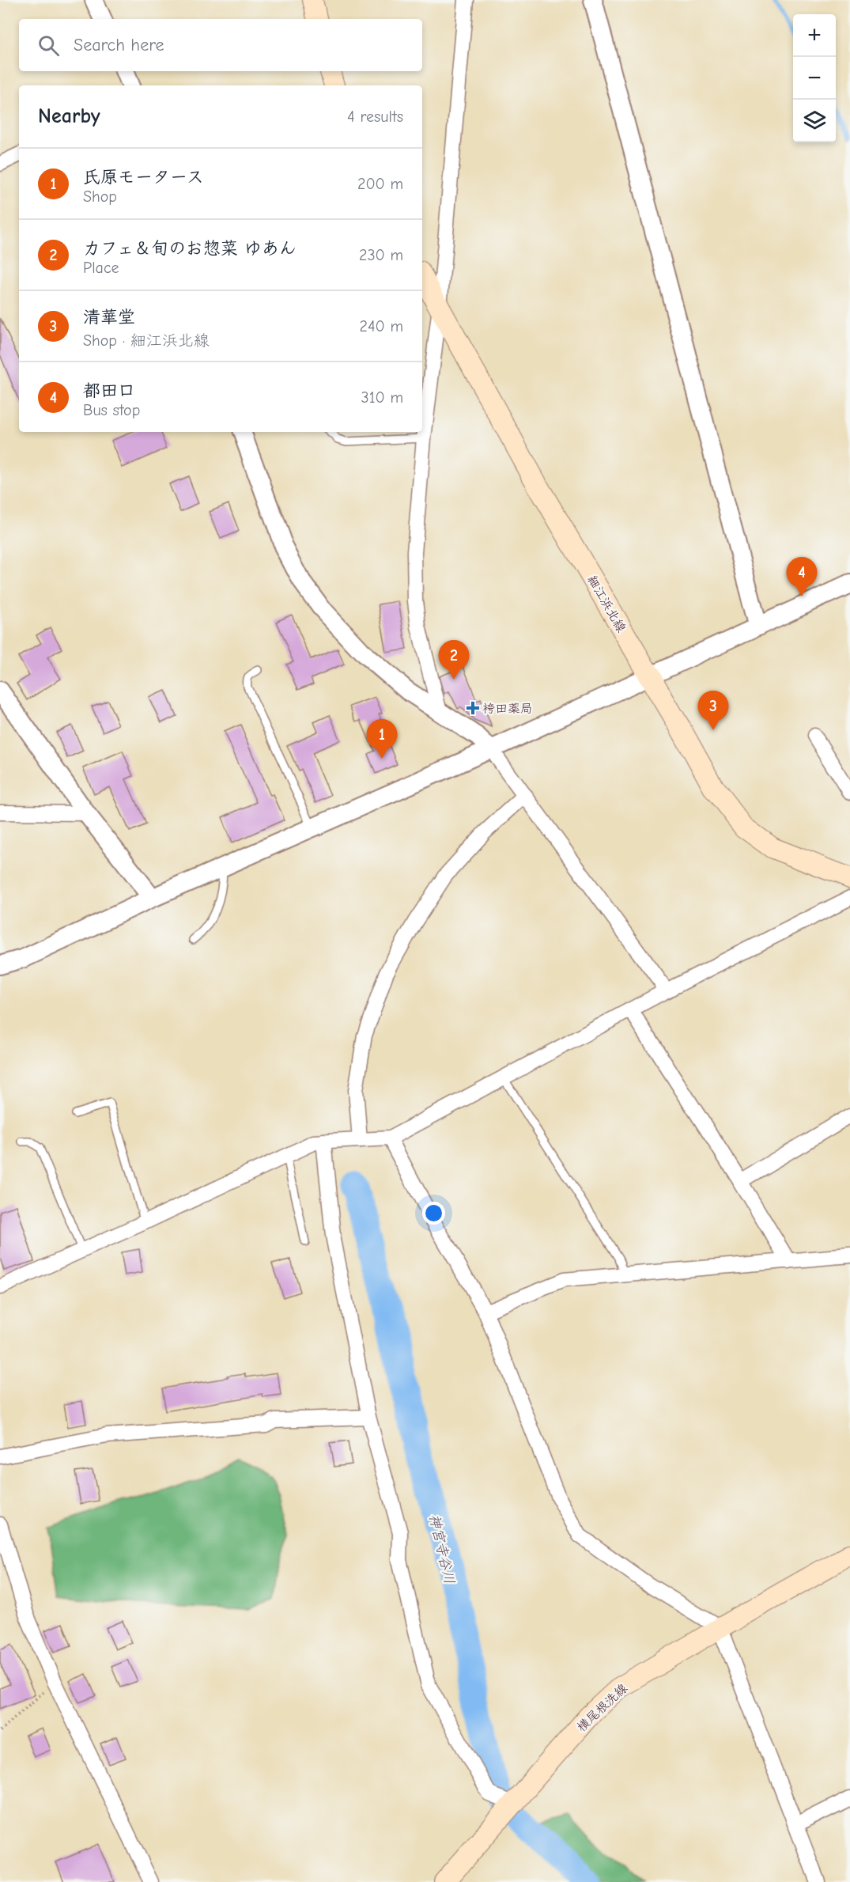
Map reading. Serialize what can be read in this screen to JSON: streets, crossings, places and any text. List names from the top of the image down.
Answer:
{
  "streets": {
    "main road": ["細江浜北線", "横尾根洗線"]
  },
  "water": ["神宮寺谷川"],
  "places": {
    "health": ["袴田薬局"]
  },
  "page": {
    "map_buttons": ["+", "−"],
    "search": "Search here",
    "heading": ["Nearby", "4 results"],
    "list": [
      {
        "mark": "1",
        "name": "氏原モータース",
        "note": "Shop",
        "value": "200 m"
      },
      {
        "mark": "2",
        "name": "カフェ＆旬のお惣菜 ゆあん",
        "note": "Place",
        "value": "230 m"
      },
      {
        "mark": "3",
        "name": "清華堂",
        "note": "Shop · 細江浜北線",
        "value": "240 m"
      },
      {
        "mark": "4",
        "name": "都田口",
        "note": "Bus stop",
        "value": "310 m"
      }
    ],
    "pins": [
      "4",
      "2",
      "3",
      "1"
    ]
  }
}
